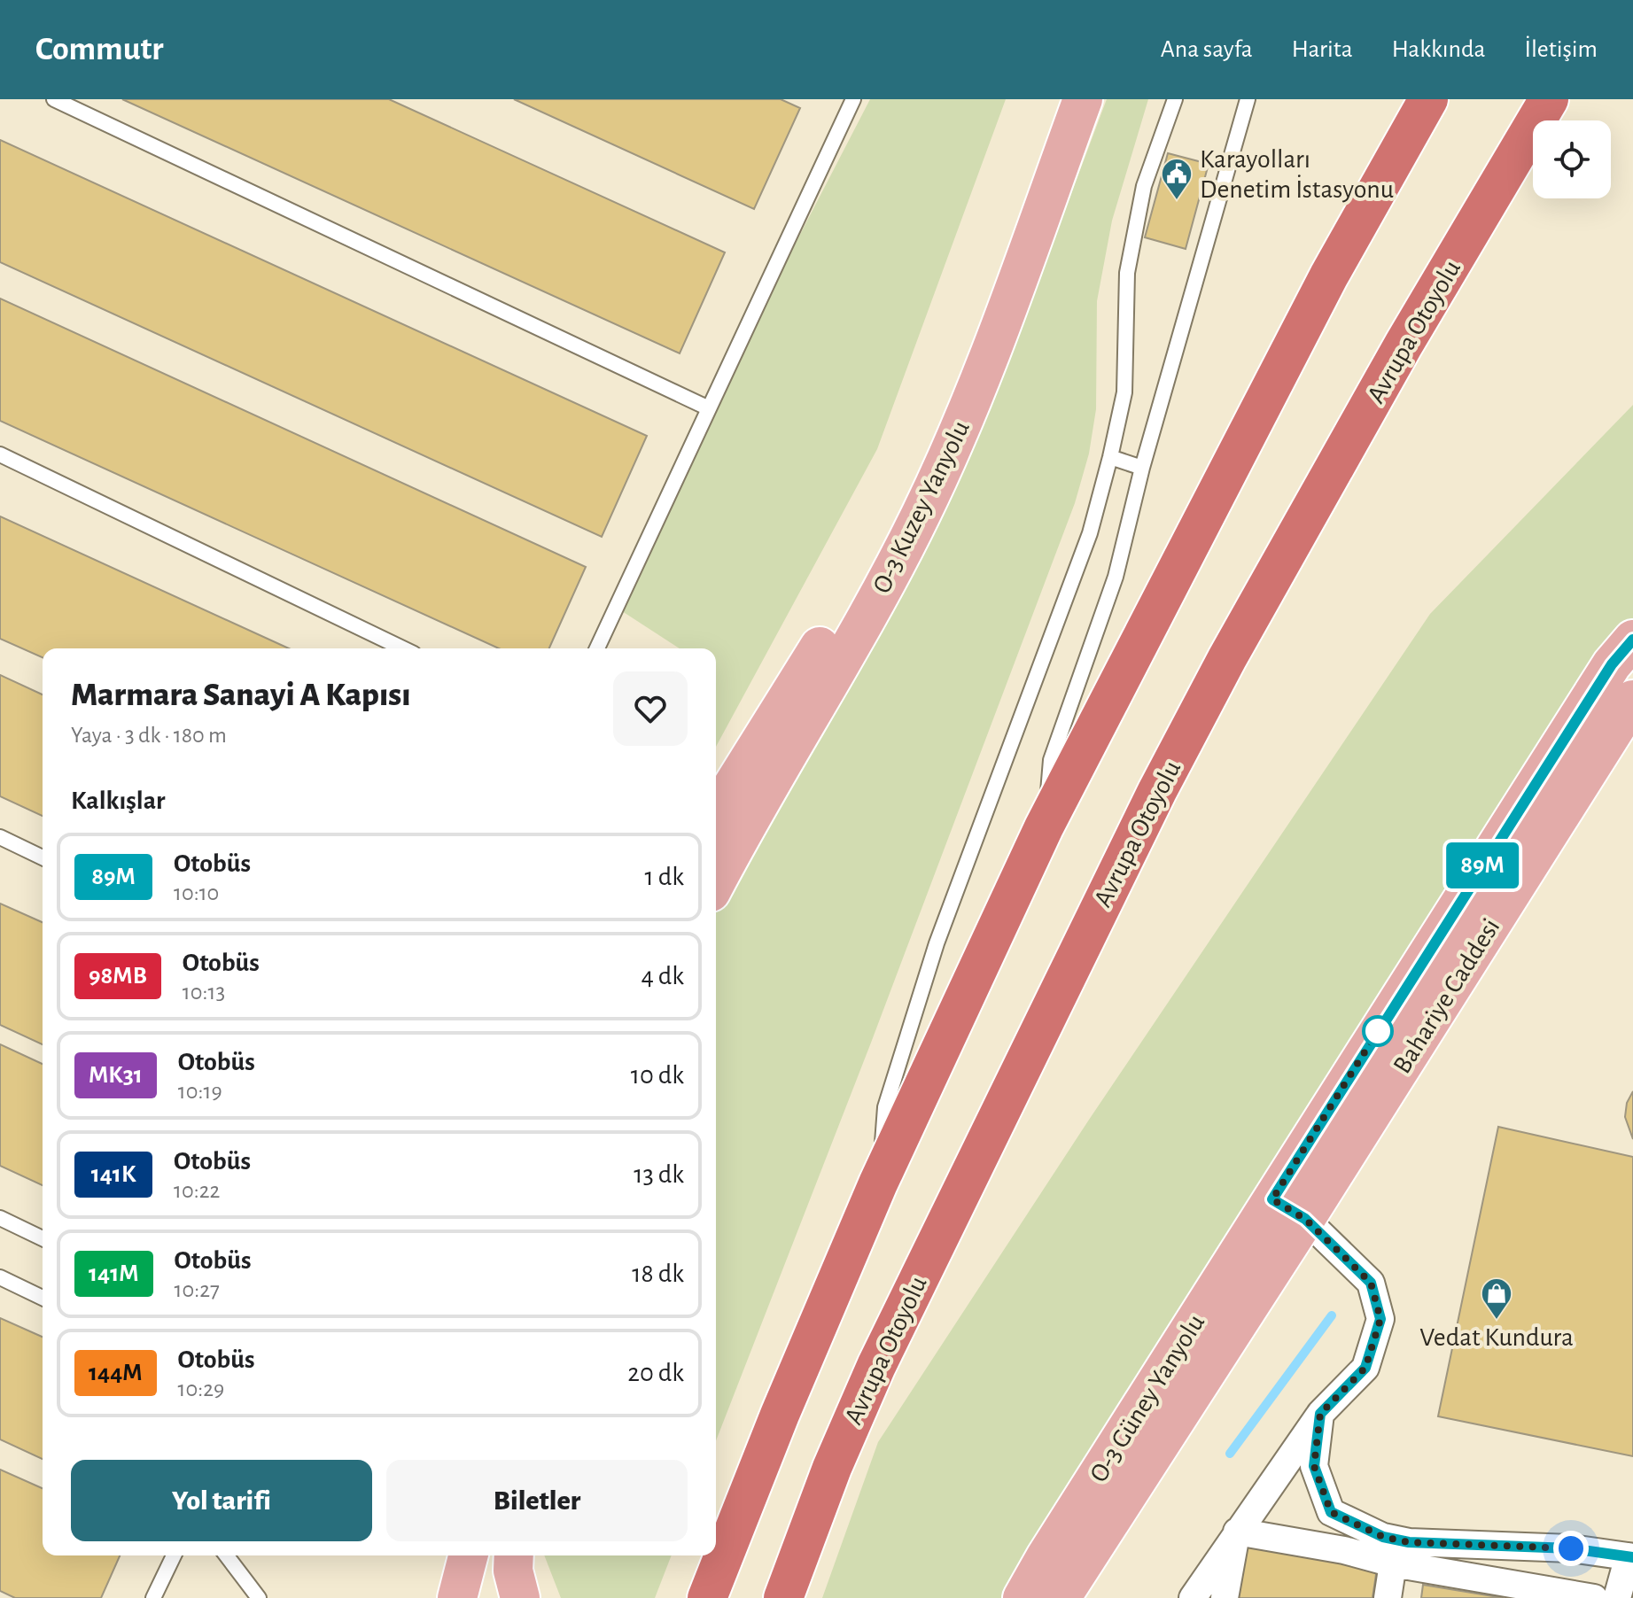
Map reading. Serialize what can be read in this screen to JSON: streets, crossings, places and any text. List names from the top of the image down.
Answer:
{
  "streets": {
    "highway": ["Avrupa Otoyolu"],
    "main road": ["O-3 Kuzey Yanyolu", "Bahariye Caddesi", "O-3 Güney Yanyolu"]
  },
  "crossings": [
    ["Bahariye Caddesi", "O-3 Güney Yanyolu"]
  ],
  "places": {
    "public building": ["Karayolları Denetim İstasyonu"],
    "shop": ["Vedat Kundura"]
  },
  "lines": ["bus line 89M"],
  "page": {
    "header": "Commutr",
    "nav": [
      "Ana sayfa",
      "Harita",
      "Hakkında",
      "İletişim"
    ],
    "on_map": "89M",
    "heading": [
      ["Marmara Sanayi A Kapısı", "Yaya · 3 dk · 180 m"],
      "Kalkışlar"
    ],
    "list": [
      {
        "mark": "89M",
        "name": "Otobüs",
        "note": "10:10",
        "value": "1 dk"
      },
      {
        "mark": "98MB",
        "name": "Otobüs",
        "note": "10:13",
        "value": "4 dk"
      },
      {
        "mark": "MK31",
        "name": "Otobüs",
        "note": "10:19",
        "value": "10 dk"
      },
      {
        "mark": "141K",
        "name": "Otobüs",
        "note": "10:22",
        "value": "13 dk"
      },
      {
        "mark": "141M",
        "name": "Otobüs",
        "note": "10:27",
        "value": "18 dk"
      },
      {
        "mark": "144M",
        "name": "Otobüs",
        "note": "10:29",
        "value": "20 dk"
      }
    ],
    "buttons": ["Yol tarifi", "Biletler"]
  }
}
